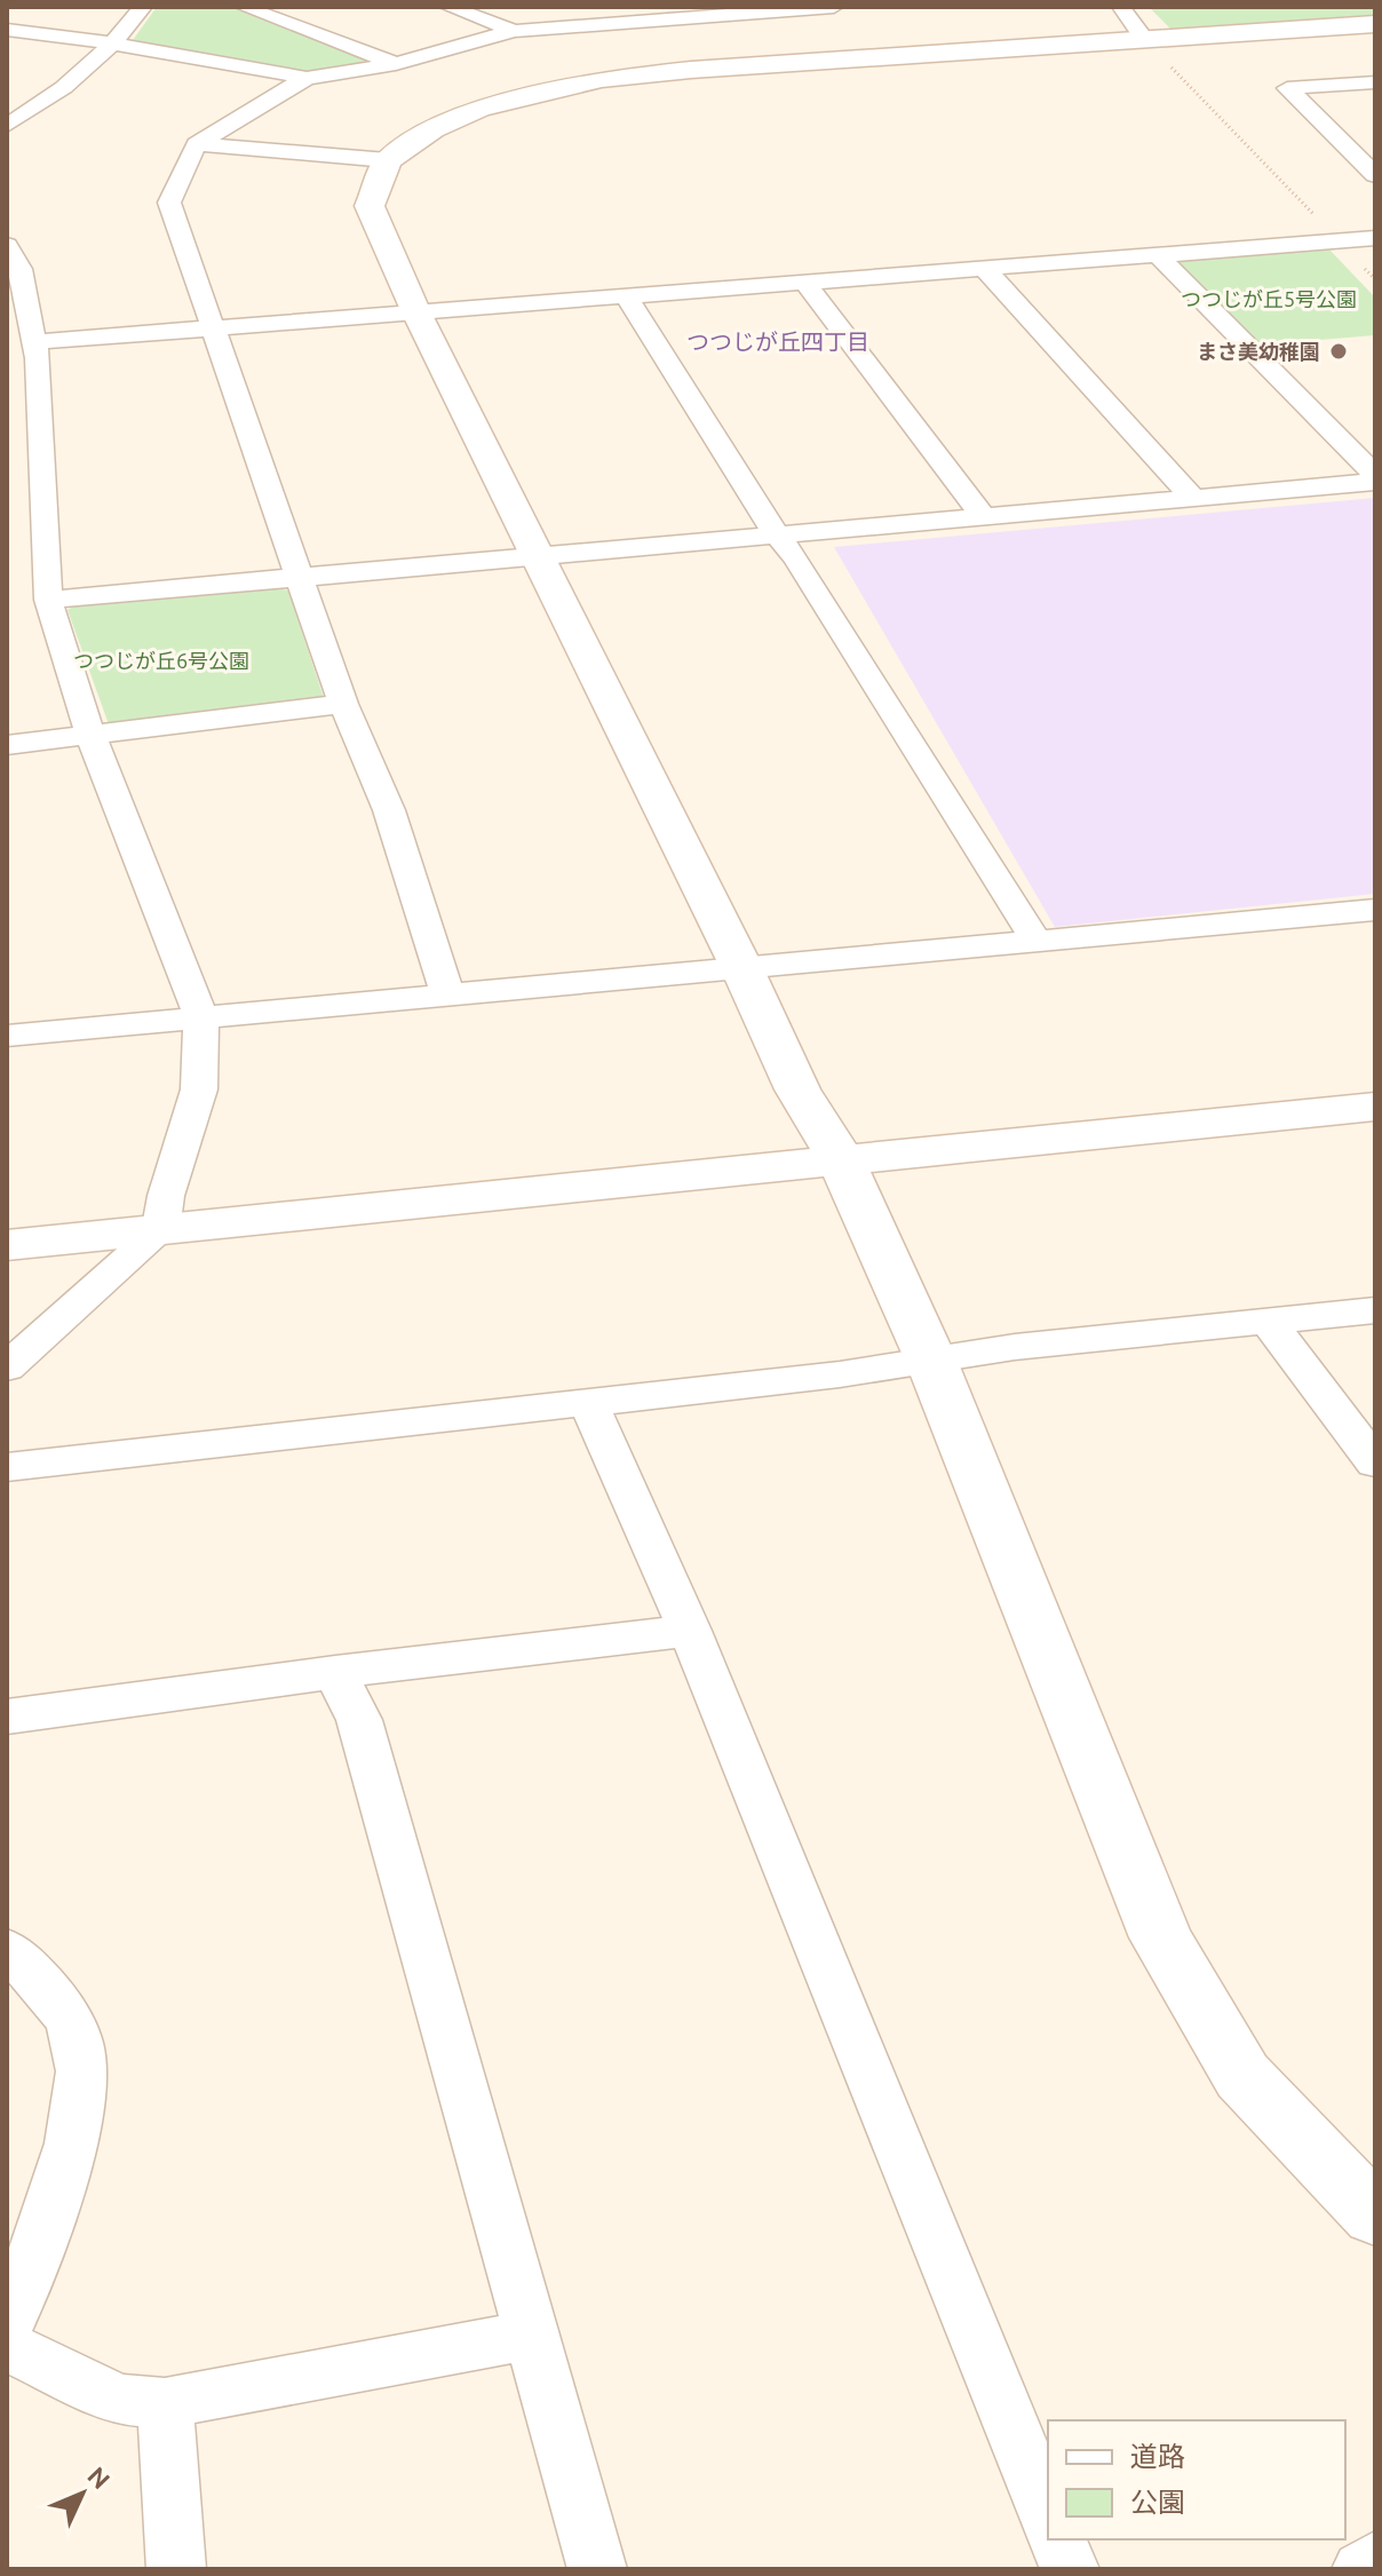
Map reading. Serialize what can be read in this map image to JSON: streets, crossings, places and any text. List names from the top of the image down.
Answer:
{
  "districts": ["つつじが丘四丁目"],
  "parks": ["つつじが丘5号公園", "つつじが丘6号公園"],
  "places": ["まさ美幼稚園"],
  "legend": ["道路", "公園"],
  "north": "top right"
}
